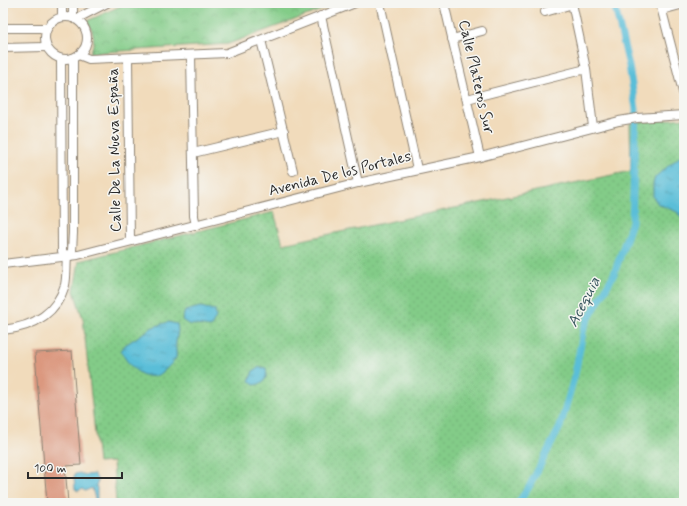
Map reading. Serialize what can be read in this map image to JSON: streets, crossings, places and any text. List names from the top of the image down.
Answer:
{
  "streets": {
    "street": ["Calle Plateros Sur", "Calle De La Nueva España", "Avenida De los Portales"]
  },
  "crossings": [
    ["Calle Plateros Sur", "Avenida De los Portales"],
    ["Calle De La Nueva España", "Avenida De los Portales"]
  ],
  "water": ["Acequia"],
  "scale_bar": "100 m"
}
